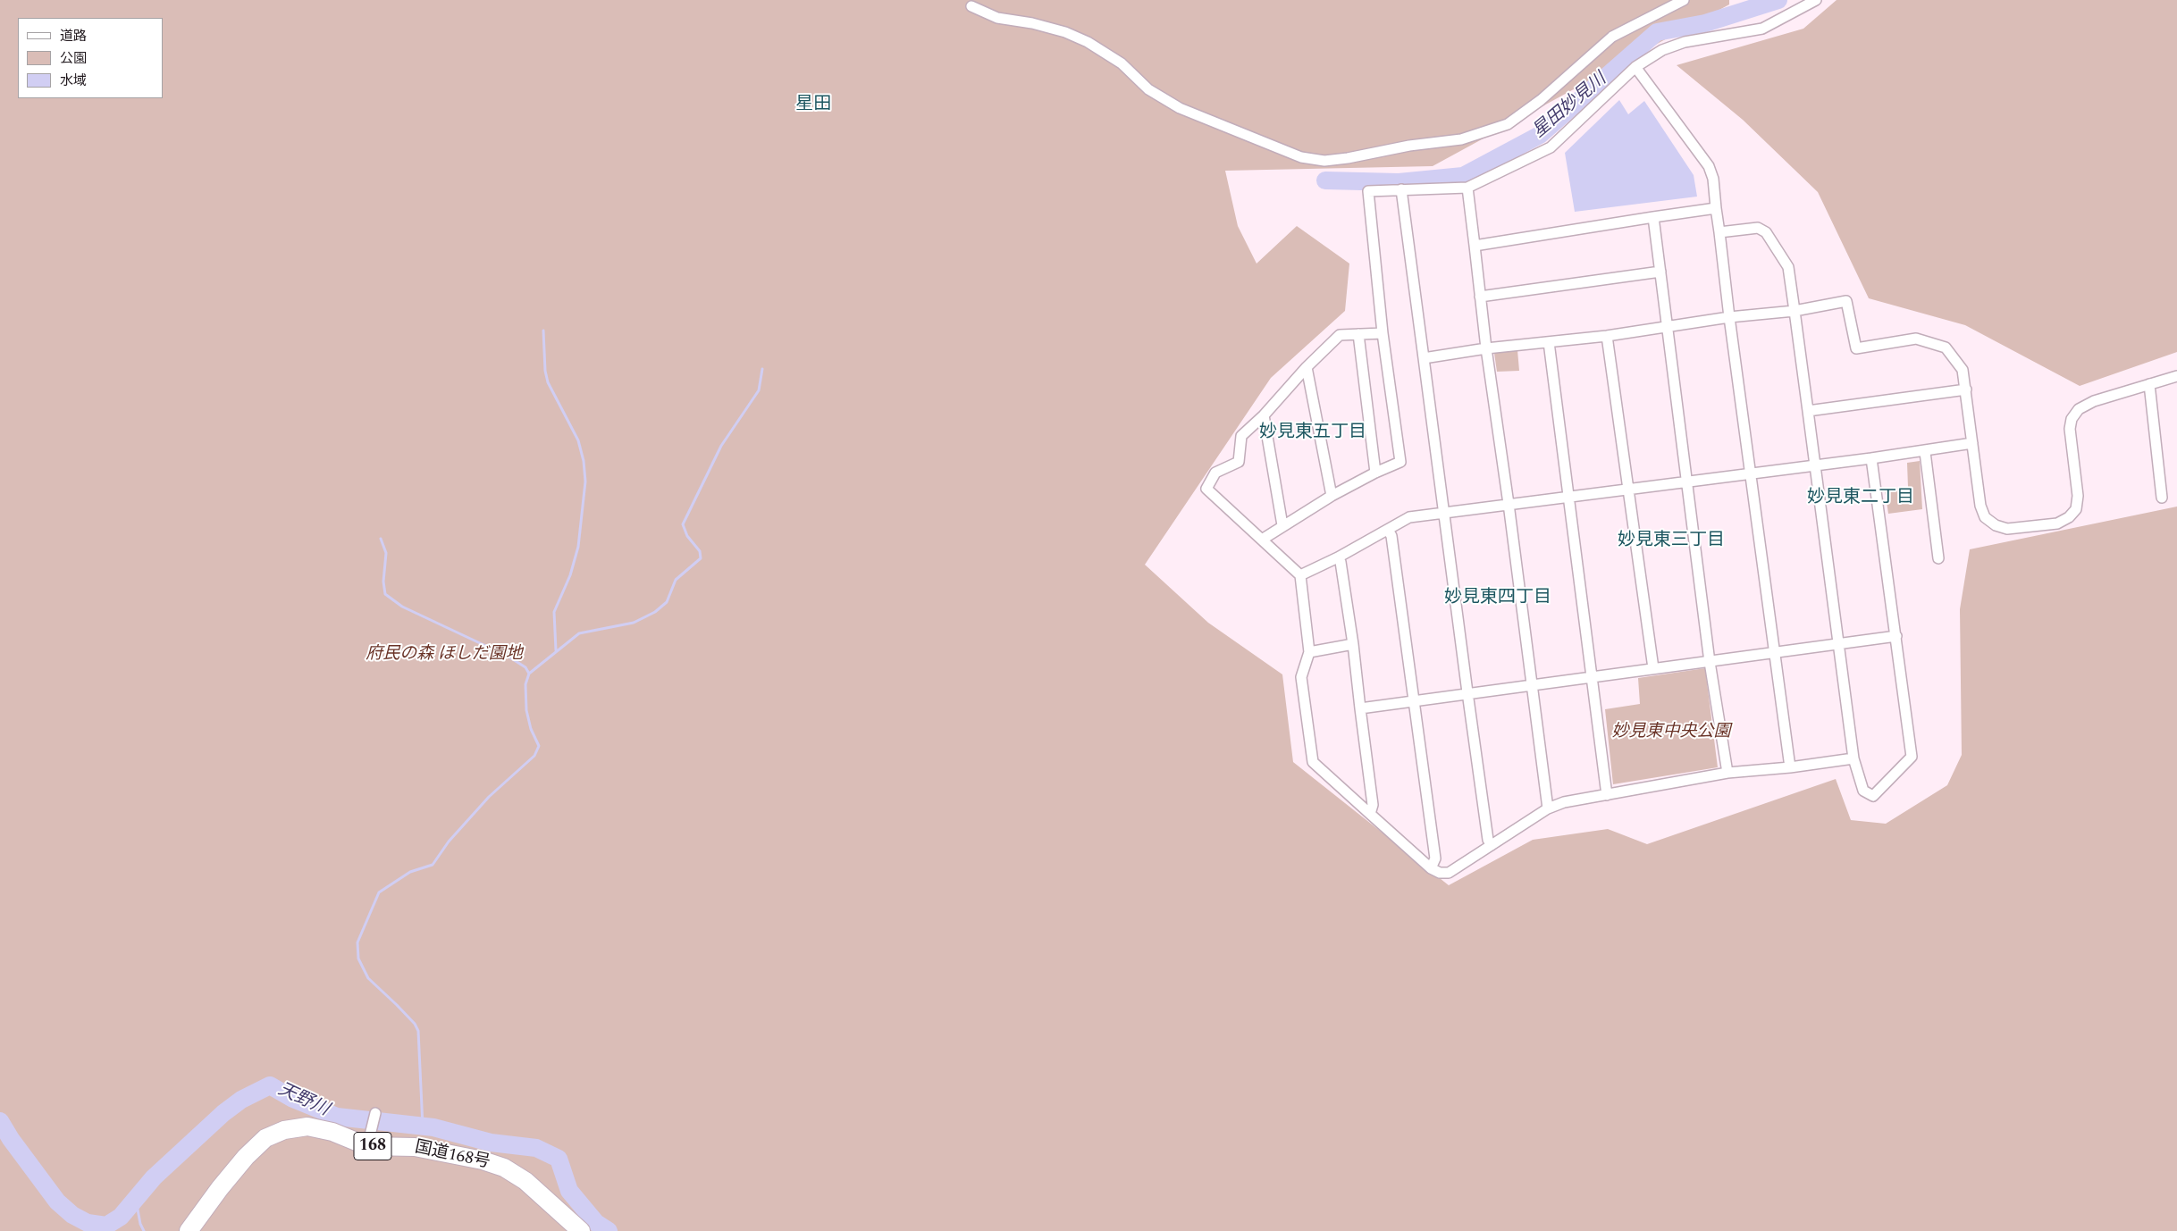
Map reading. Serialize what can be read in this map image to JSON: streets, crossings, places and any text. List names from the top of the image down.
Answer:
{
  "streets": {
    "highway": ["168", "国道168号"]
  },
  "districts": [
    "星田",
    "妙見東五丁目",
    "妙見東二丁目",
    "妙見東三丁目",
    "妙見東四丁目"
  ],
  "water": ["星田妙見川", "天野川"],
  "parks": ["府民の森 ほしだ園地", "妙見東中央公園"],
  "legend": ["道路", "公園", "水域"]
}
